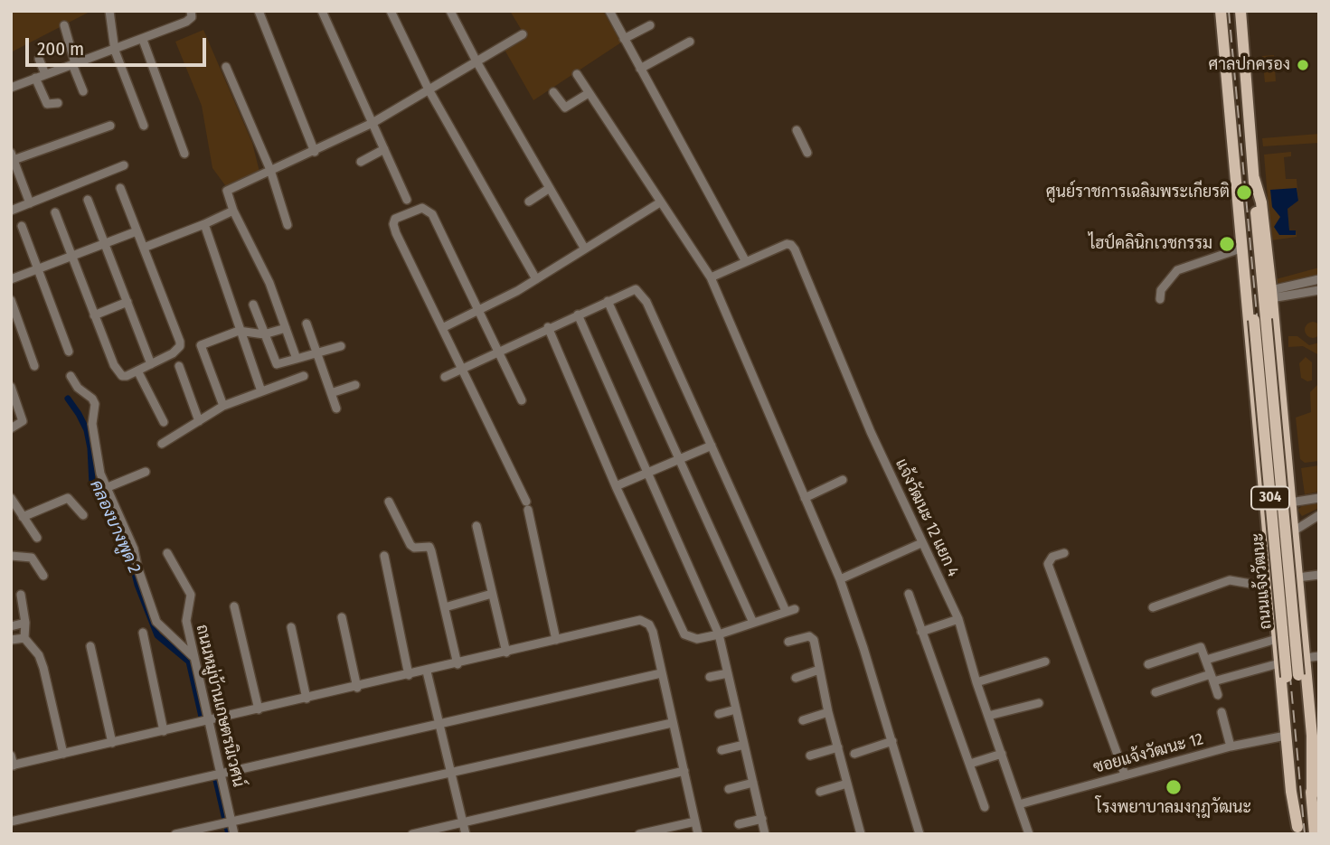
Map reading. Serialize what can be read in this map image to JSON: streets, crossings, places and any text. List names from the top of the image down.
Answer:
{
  "streets": {
    "main road": ["304", "ถนนแจ้งวัฒนะ"],
    "street": ["แจ้งวัฒนะ 12 แยก 4", "ถนนหมู่บ้านเกษตรนิเวศน์", "ซอยแจ้งวัฒนะ 12"]
  },
  "crossings": [
    ["แจ้งวัฒนะ 12 แยก 4", "ซอยแจ้งวัฒนะ 12"],
    ["ถนนแจ้งวัฒนะ", "ซอยแจ้งวัฒนะ 12"]
  ],
  "water": ["คลองบางพูด 2"],
  "places": [
    "ศาลปกครอง",
    "ศูนย์ราชการเฉลิมพระเกียรติ",
    "ไฮป์คลินิกเวชกรรม",
    "โรงพยาบาลมงกุฎวัฒนะ"
  ],
  "scale_bar": "200 m"
}
